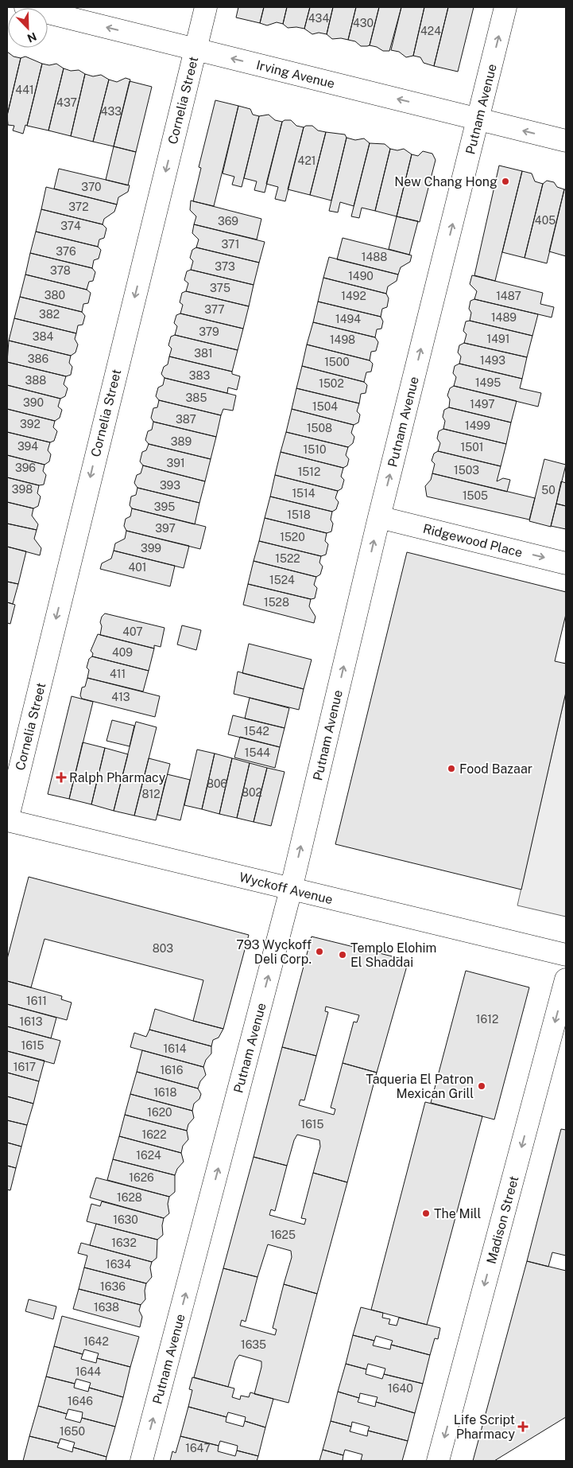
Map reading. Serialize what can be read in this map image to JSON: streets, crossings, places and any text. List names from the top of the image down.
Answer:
{
  "streets": {
    "street": [
      "Irving Avenue",
      "Cornelia Street",
      "Putnam Avenue",
      "Ridgewood Place",
      "Wyckoff Avenue",
      "Madison Street"
    ]
  },
  "crossings": [
    ["Irving Avenue", "Cornelia Street"],
    ["Irving Avenue", "Putnam Avenue"],
    ["Cornelia Street", "Wyckoff Avenue"],
    ["Putnam Avenue", "Ridgewood Place"],
    ["Putnam Avenue", "Wyckoff Avenue"]
  ],
  "one_way": [
    "Irving Avenue",
    "Cornelia Street",
    "Putnam Avenue",
    "Ridgewood Place",
    "Madison Street"
  ],
  "places": {
    "other": [
      "New Chang Hong",
      "Food Bazaar",
      "793 Wyckoff Deli Corp.",
      "Templo Elohim El Shaddai",
      "Taqueria El Patron Mexican Grill",
      "The Mill"
    ],
    "health": ["Ralph Pharmacy", "Life Script Pharmacy"]
  },
  "house_numbers": [
    "434",
    "430",
    "424",
    "441",
    "437",
    "433",
    "421",
    "370",
    "372",
    "405",
    "369",
    "374",
    "371",
    "376",
    "1488",
    "373",
    "378",
    "1490",
    "375",
    "380",
    "1492",
    "1487",
    "377",
    "382",
    "1489",
    "1494",
    "379",
    "384",
    "1491",
    "1498",
    "381",
    "386",
    "1493",
    "1500",
    "383",
    "388",
    "1495",
    "1502",
    "385",
    "390",
    "1497",
    "1504",
    "387",
    "392",
    "1499",
    "1508",
    "389",
    "394",
    "1501",
    "1510",
    "391",
    "396",
    "1503",
    "1512",
    "393",
    "398",
    "50",
    "1514",
    "1505",
    "395",
    "1518",
    "397",
    "1520",
    "399",
    "1522",
    "401",
    "1524",
    "1528",
    "407",
    "409",
    "411",
    "413",
    "1542",
    "1544",
    "806",
    "802",
    "812",
    "803",
    "1611",
    "1612",
    "1613",
    "1615",
    "1614",
    "1617",
    "1616",
    "1618",
    "1620",
    "1615",
    "1622",
    "1624",
    "1626",
    "1628",
    "1630",
    "1625",
    "1632",
    "1634",
    "1636",
    "1638",
    "1642",
    "1635",
    "1644",
    "1640",
    "1646",
    "1650",
    "1647"
  ],
  "north": "bottom right"
}
